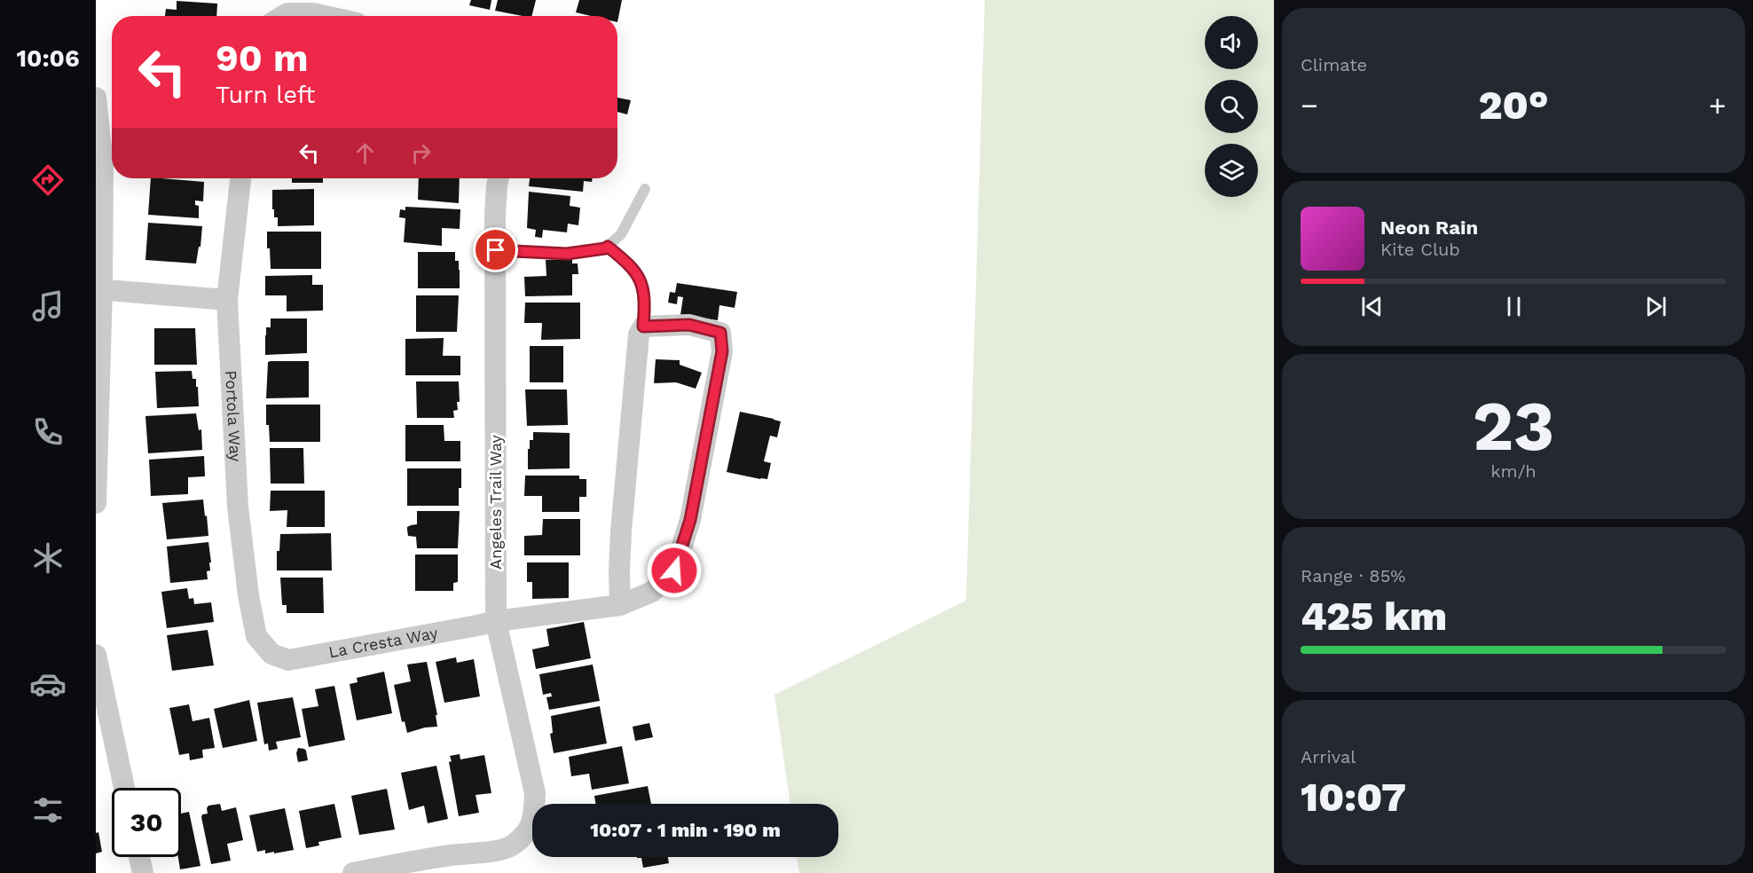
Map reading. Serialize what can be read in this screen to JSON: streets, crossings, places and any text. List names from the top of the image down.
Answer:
{
  "streets": {
    "street": ["Portola Way", "Angeles Trail Way", "La Cresta Way"]
  },
  "crossings": [
    ["Portola Way", "La Cresta Way"],
    ["Angeles Trail Way", "La Cresta Way"]
  ],
  "page": {
    "tabs": "10:06",
    "tile": [
      "Climate",
      ["23", "km/h"],
      ["Range · 85%", "425 km"],
      ["Arrival", "10:07"]
    ],
    "turn": ["90 m", "Turn left"],
    "heat": ["−", "20°", "+"],
    "song": ["Neon Rain", "Kite Club"],
    "limit": "30",
    "trip": "10:07 · 1 min · 190 m"
  }
}
